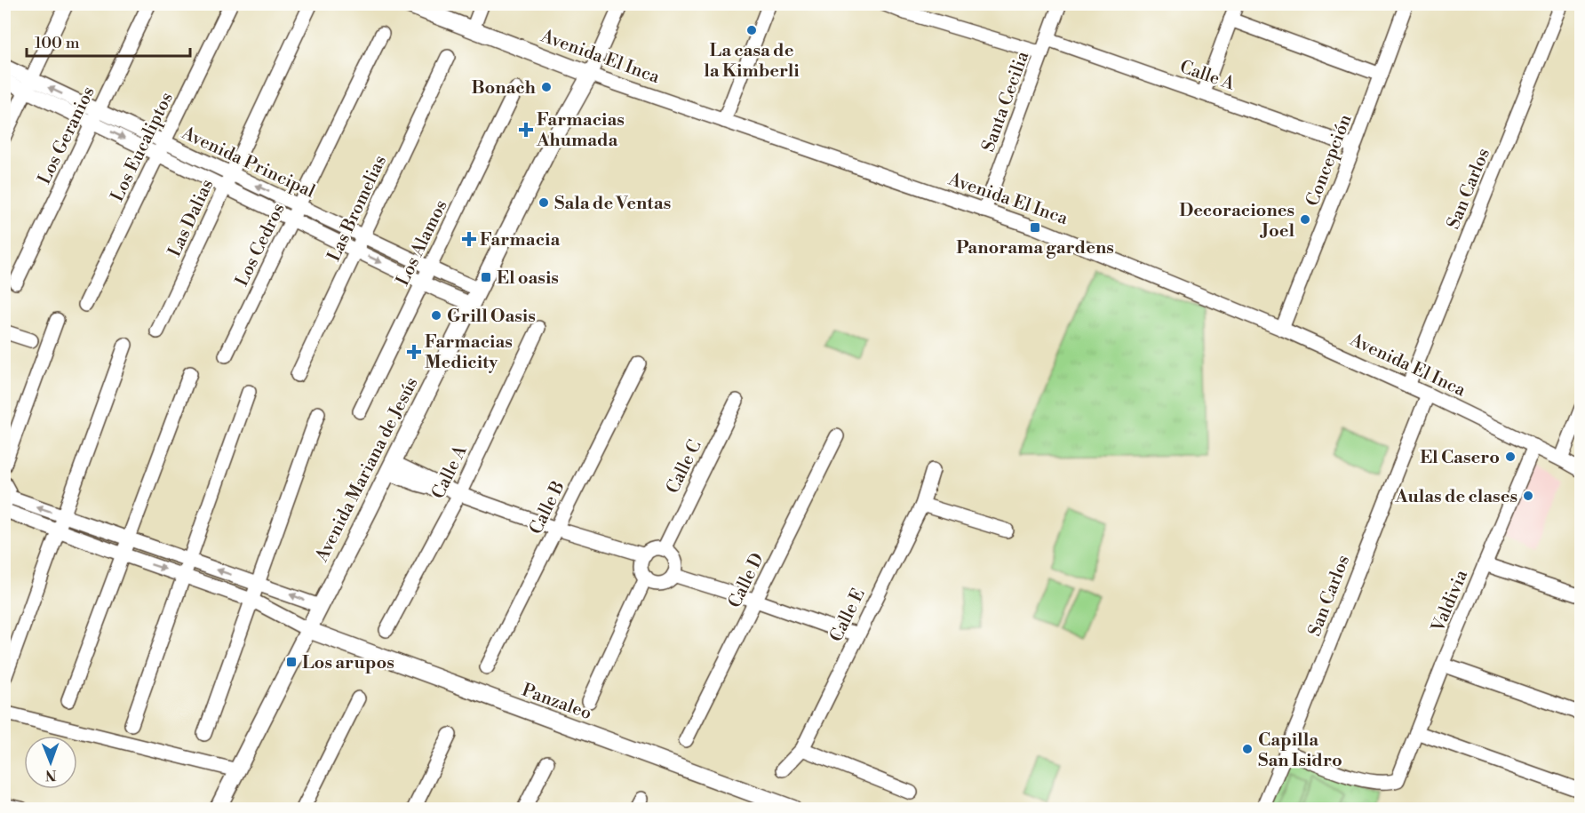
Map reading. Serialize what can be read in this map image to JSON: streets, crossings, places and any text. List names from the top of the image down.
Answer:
{
  "streets": {
    "street": [
      "Avenida El Inca",
      "Calle A",
      "Santa Cecilia",
      "Los Geranios",
      "Los Eucaliptos",
      "Concepción",
      "Avenida Principal",
      "San Carlos",
      "Las Bromelias",
      "Las Dalias",
      "Los Alamos",
      "Los Cedros",
      "Calle C",
      "Avenida Mariana de Jesús",
      "Calle B",
      "Calle D",
      "Valdivia",
      "Calle E",
      "Panzaleo"
    ]
  },
  "crossings": [
    ["Avenida El Inca", "Santa Cecilia"],
    ["Avenida El Inca", "Concepción"],
    ["Avenida El Inca", "San Carlos"],
    ["Avenida El Inca", "Avenida Mariana de Jesús"],
    ["Avenida El Inca", "Valdivia"],
    ["Calle A", "Santa Cecilia"],
    ["Calle A", "Concepción"],
    ["Los Geranios", "Avenida Principal"],
    ["Los Eucaliptos", "Avenida Principal"],
    ["Avenida Principal", "Las Bromelias"],
    ["Avenida Principal", "Las Dalias"],
    ["Avenida Principal", "Los Alamos"],
    ["Avenida Principal", "Los Cedros"],
    ["Avenida Principal", "Avenida Mariana de Jesús"],
    ["San Carlos", "Valdivia"],
    ["Avenida Mariana de Jesús", "Panzaleo"]
  ],
  "places": {
    "other": [
      "La casa de la Kimberli",
      "Bonach",
      "Sala de Ventas",
      "Decoraciones Joel",
      "Grill Oasis",
      "El Casero",
      "Aulas de clases",
      "Capilla San Isidro"
    ],
    "health": ["Farmacias Ahumada", "Farmacia", "Farmacias Medicity"],
    "transit": ["Panorama gardens", "El oasis", "Los arupos"]
  },
  "scale_bar": "100 m",
  "north": "bottom"
}
